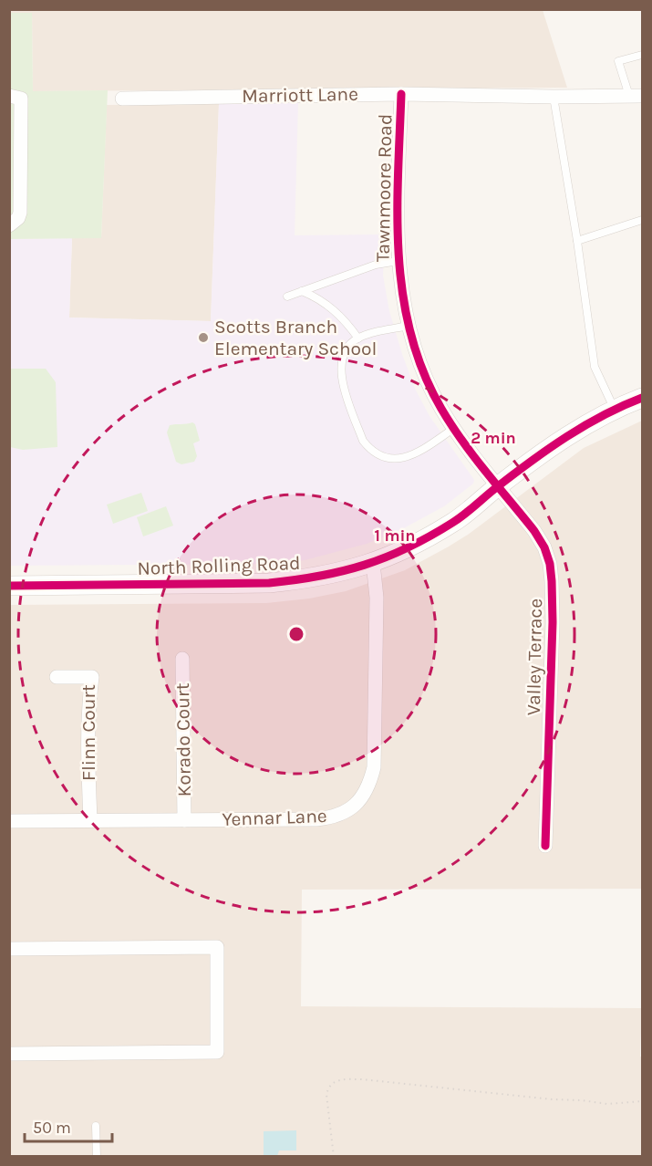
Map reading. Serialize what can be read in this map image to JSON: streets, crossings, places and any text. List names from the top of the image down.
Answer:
{
  "streets": {
    "street": [
      "Marriott Lane",
      "Tawnmoore Road",
      "North Rolling Road",
      "Valley Terrace",
      "Flinn Court",
      "Korado Court",
      "Yennar Lane"
    ]
  },
  "crossings": [
    ["Marriott Lane", "Tawnmoore Road"],
    ["Tawnmoore Road", "North Rolling Road"],
    ["Tawnmoore Road", "Valley Terrace"],
    ["North Rolling Road", "Valley Terrace"],
    ["North Rolling Road", "Yennar Lane"],
    ["Flinn Court", "Yennar Lane"],
    ["Korado Court", "Yennar Lane"]
  ],
  "places": ["Scotts Branch Elementary School"],
  "scale_bar": "50 m",
  "rings": ["2 min", "1 min"]
}
